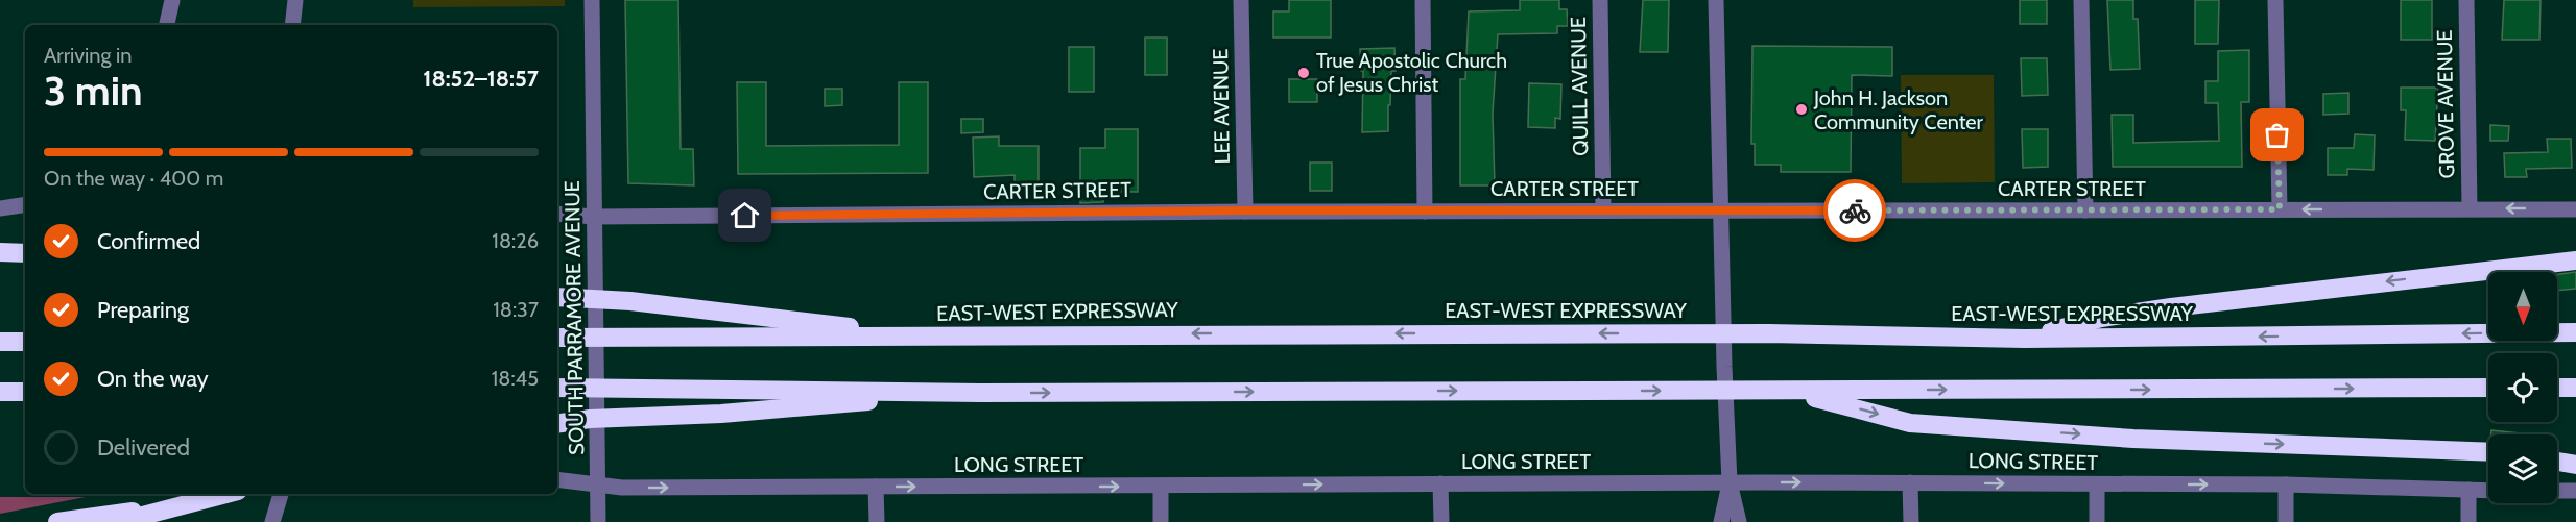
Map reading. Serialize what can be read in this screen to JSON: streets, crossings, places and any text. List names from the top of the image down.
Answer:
{
  "streets": {
    "highway": ["EAST-WEST EXPRESSWAY"],
    "street": [
      "QUILL AVENUE",
      "GROVE AVENUE",
      "LEE AVENUE",
      "CARTER STREET",
      "SOUTH PARRAMORE AVENUE",
      "LONG STREET"
    ]
  },
  "crossings": [
    ["QUILL AVENUE", "CARTER STREET"],
    ["GROVE AVENUE", "CARTER STREET"],
    ["LEE AVENUE", "CARTER STREET"],
    ["CARTER STREET", "SOUTH PARRAMORE AVENUE"],
    ["SOUTH PARRAMORE AVENUE", "LONG STREET"]
  ],
  "one_way": ["LONG STREET"],
  "places": ["True Apostolic Church of Jesus Christ", "John H. Jackson Community Center"],
  "north": "bottom",
  "page": {
    "heading": ["3 min", "Arriving in", "18:52–18:57"],
    "bar": "On the way · 400 m",
    "list": [
      ["Confirmed", "18:26"],
      ["Preparing", "18:37"],
      ["On the way", "18:45"],
      "Delivered"
    ]
  }
}
